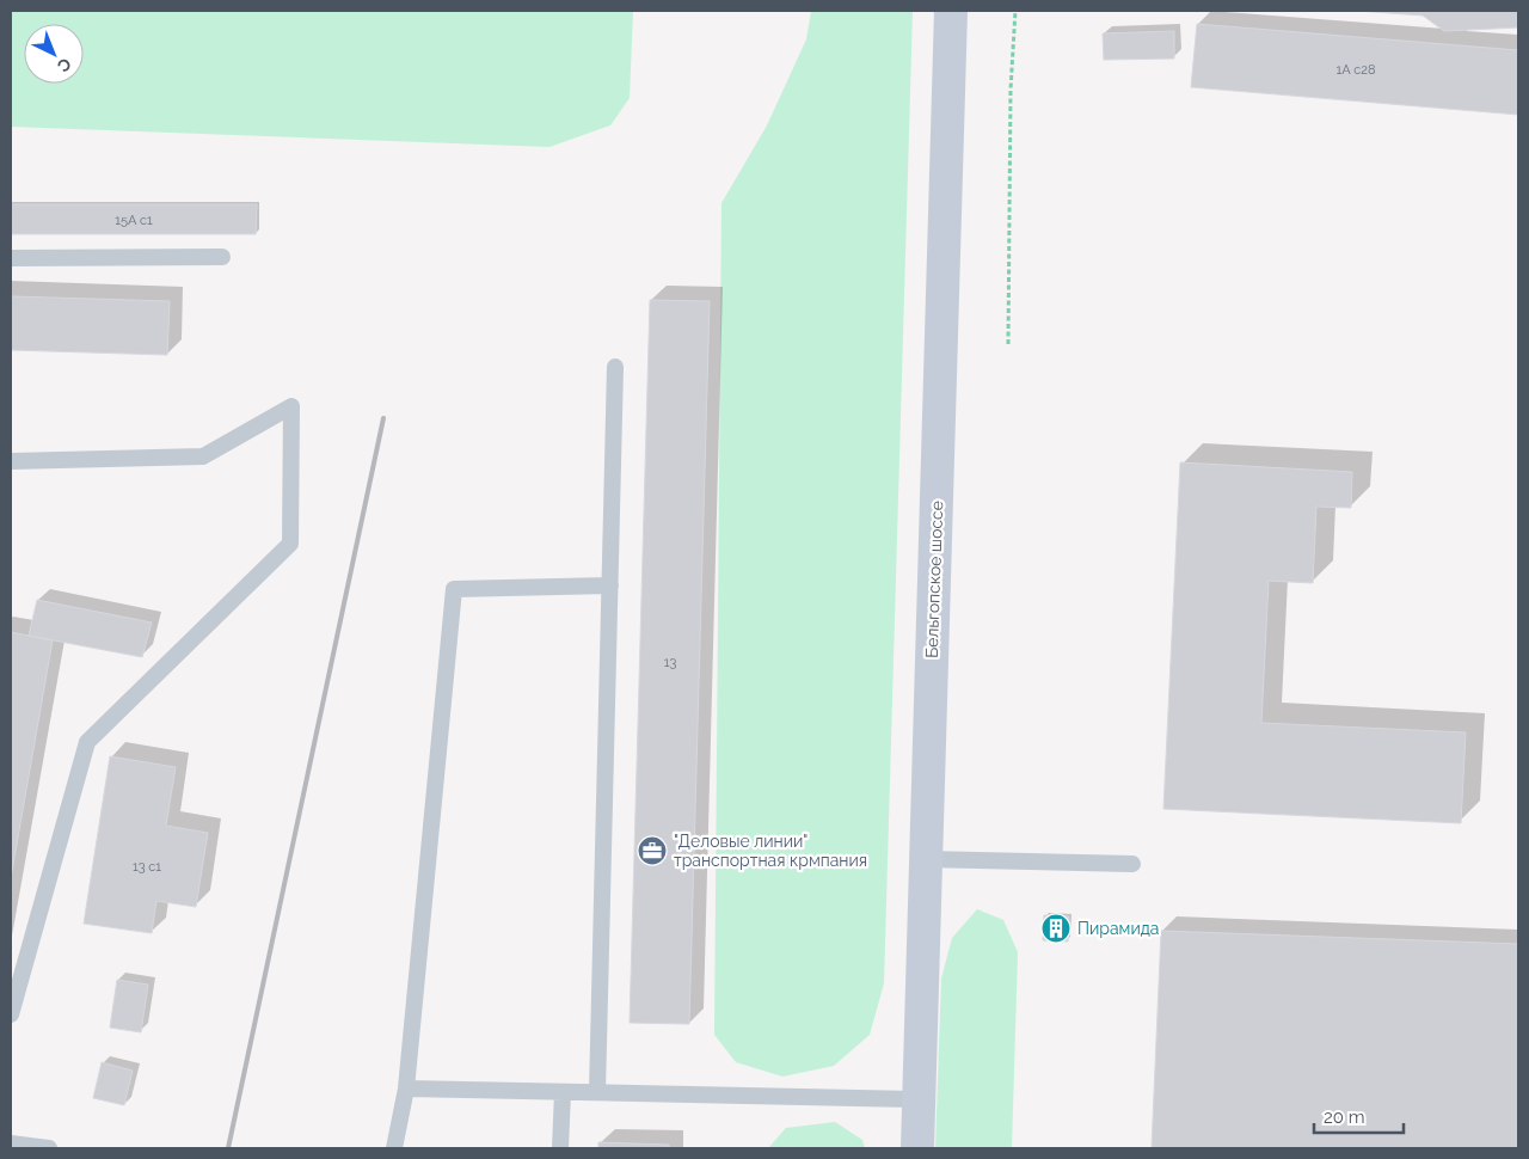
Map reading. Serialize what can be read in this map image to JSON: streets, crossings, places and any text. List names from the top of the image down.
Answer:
{
  "streets": {
    "street": ["Бельгопское шоссе"]
  },
  "places": {
    "office": ["\"Деловые линии\" транспортная крмпания"],
    "building": ["Пирамида"]
  },
  "house_numbers": [
    "1А с28",
    "15А с1",
    "13",
    "13 с1"
  ],
  "scale_bar": "20 m",
  "north": "bottom right"
}
